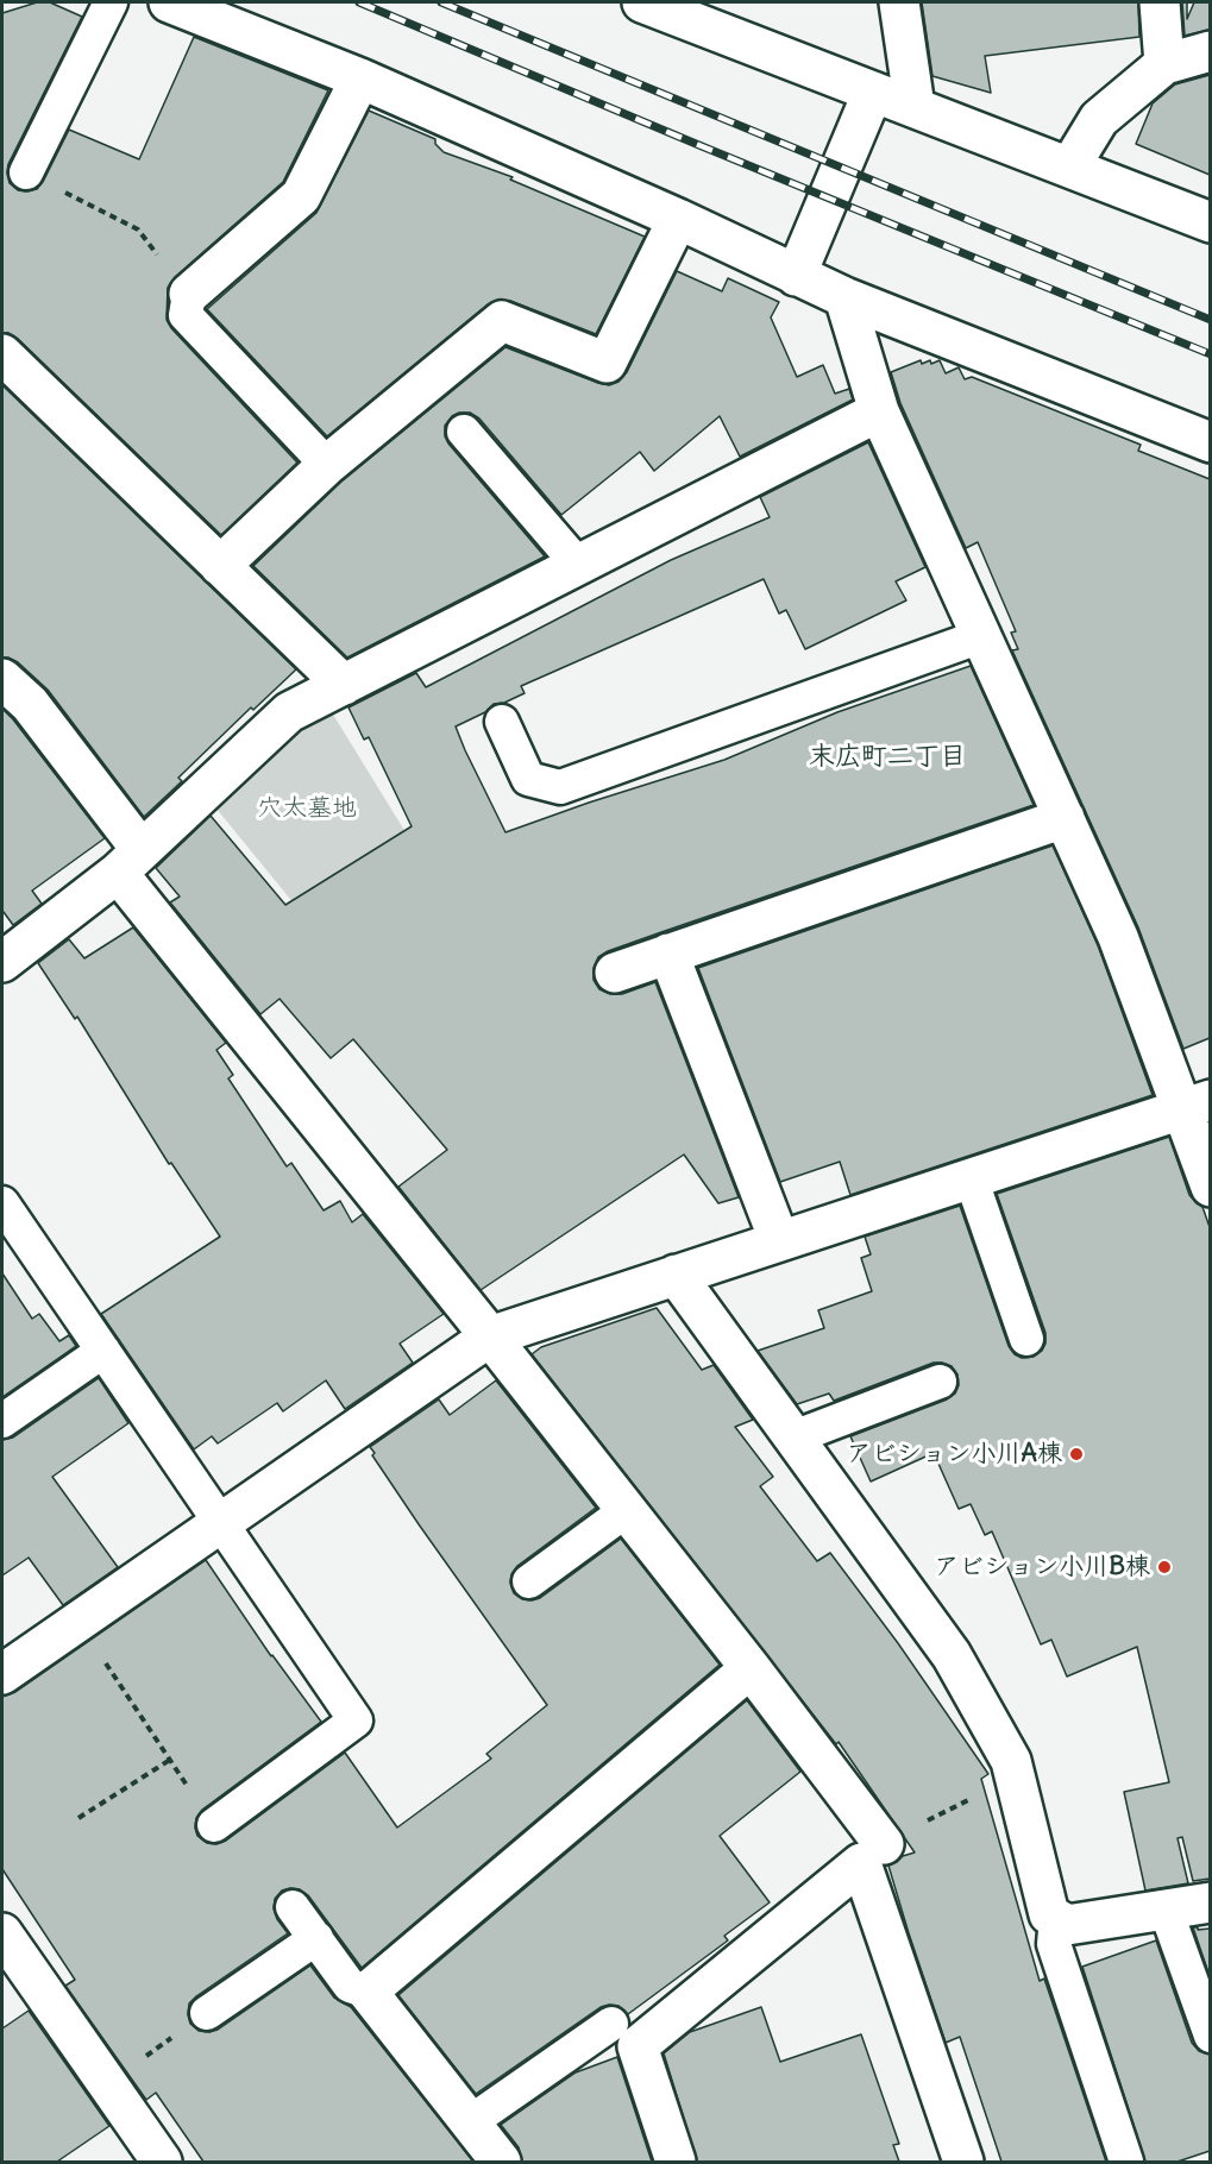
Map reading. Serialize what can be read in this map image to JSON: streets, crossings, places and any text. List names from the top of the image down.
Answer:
{
  "districts": ["末広町二丁目"],
  "parks": ["穴太墓地"],
  "places": ["アビション小川A棟", "アビション小川B棟"]
}
